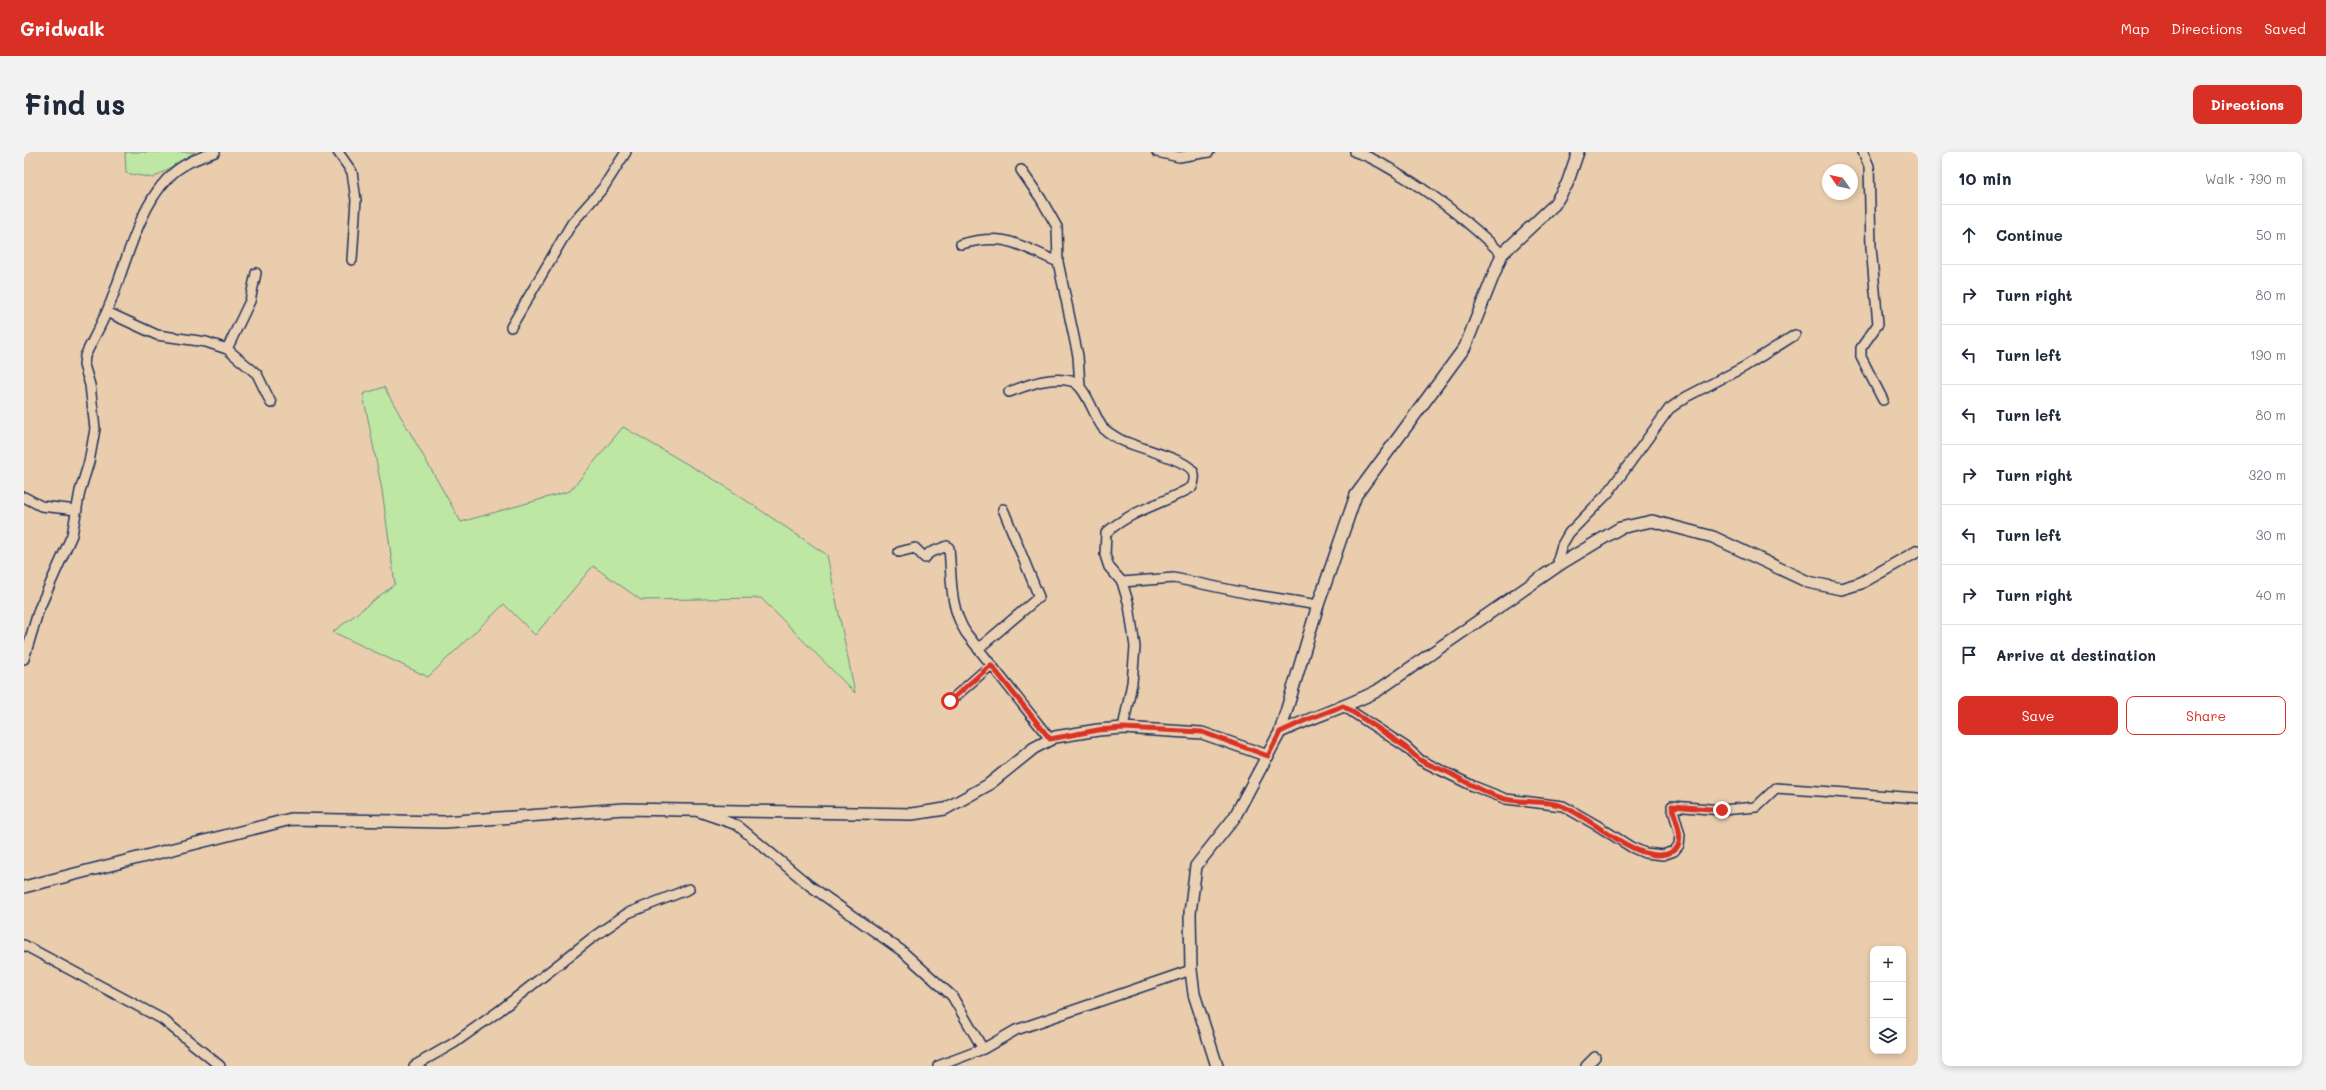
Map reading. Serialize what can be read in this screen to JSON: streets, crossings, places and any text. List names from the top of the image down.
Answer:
{
  "north": "top left",
  "page": {
    "header": "Gridwalk",
    "nav": ["Map", "Directions", "Saved"],
    "buttons": [
      "Directions",
      ["Save", "Share"]
    ],
    "title": "Find us",
    "heading": ["10 min", "Walk · 790 m"],
    "list": [
      ["Continue", "50 m"],
      ["Turn right", "80 m"],
      ["Turn left", "190 m"],
      ["Turn left", "80 m"],
      ["Turn right", "320 m"],
      ["Turn left", "30 m"],
      ["Turn right", "40 m"],
      "Arrive at destination"
    ],
    "map_buttons": ["+", "−"]
  }
}
